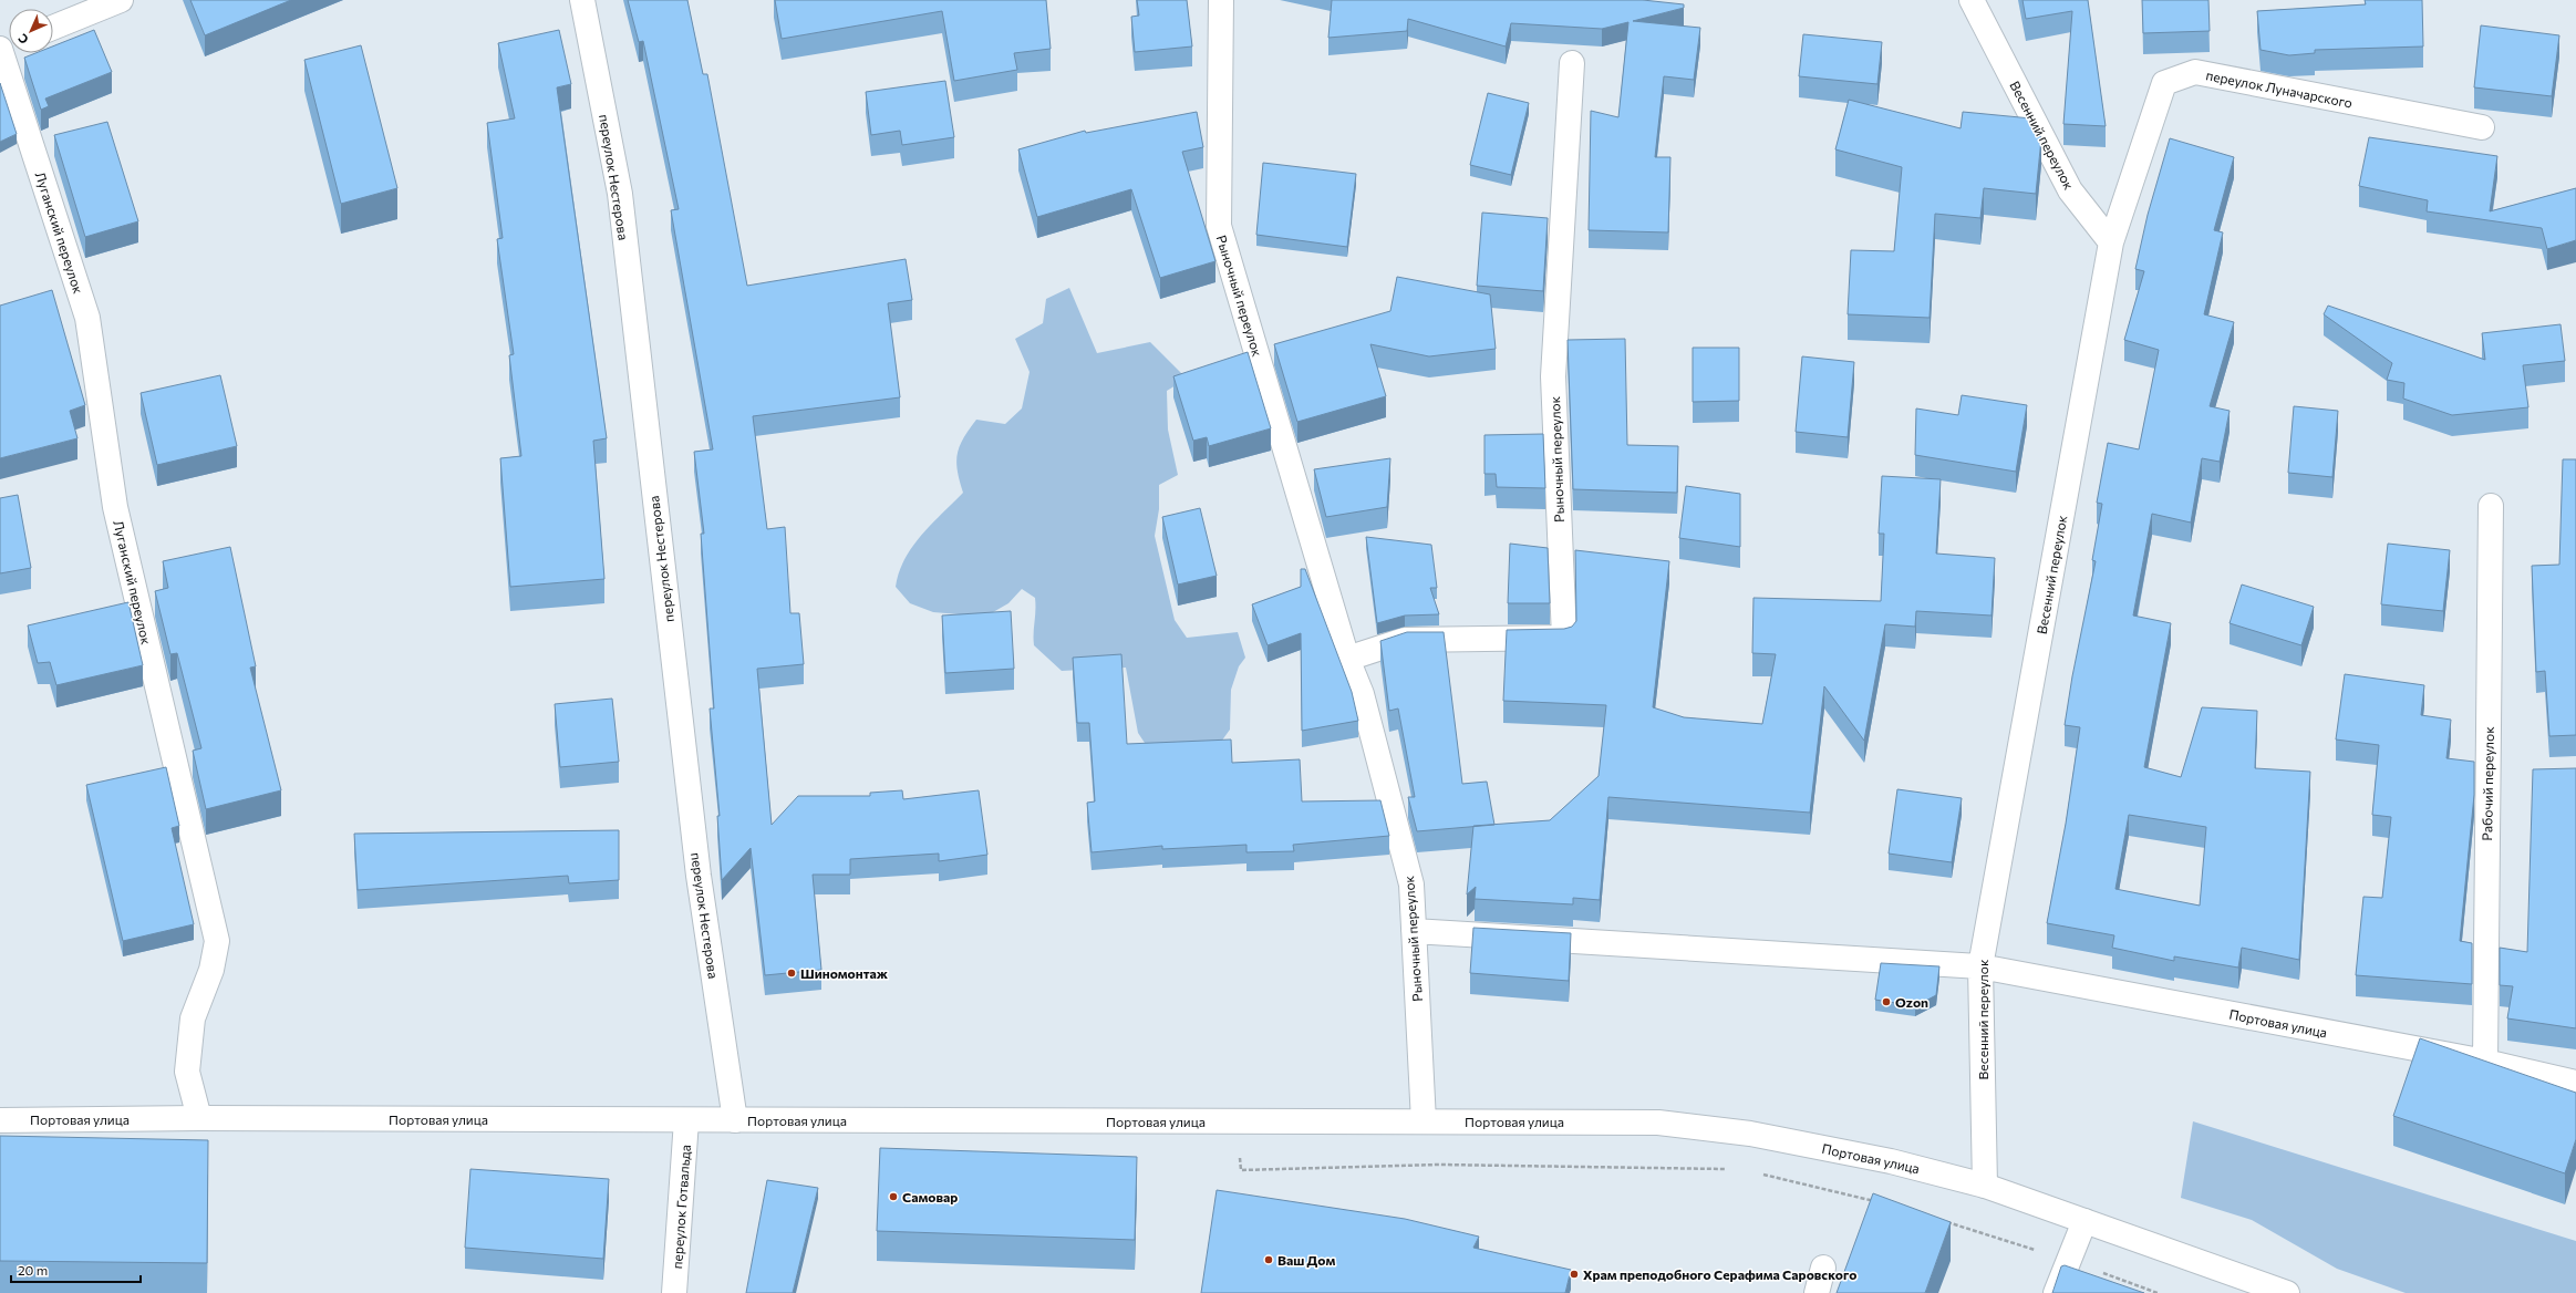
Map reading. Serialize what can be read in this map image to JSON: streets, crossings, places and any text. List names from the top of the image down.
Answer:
{
  "streets": {
    "street": [
      "переулок Луначарского",
      "Весенний переулок",
      "переулок Нестерова",
      "Луганский переулок",
      "Рыночный переулок",
      "Рабочий переулок",
      "Портовая улица",
      "переулок Готвальда"
    ]
  },
  "crossings": [
    ["переулок Луначарского", "Весенний переулок"],
    ["Весенний переулок", "Портовая улица"],
    ["переулок Нестерова", "Портовая улица"],
    ["Луганский переулок", "Портовая улица"],
    ["Рыночный переулок", "Портовая улица"],
    ["Рабочий переулок", "Портовая улица"],
    ["Портовая улица", "переулок Готвальда"]
  ],
  "places": [
    "Шиномонтаж",
    "Ozon",
    "Самовар",
    "Ваш Дом",
    "Храм преподобного Серафима Саровского"
  ],
  "scale_bar": "20 m",
  "north": "bottom left"
}
